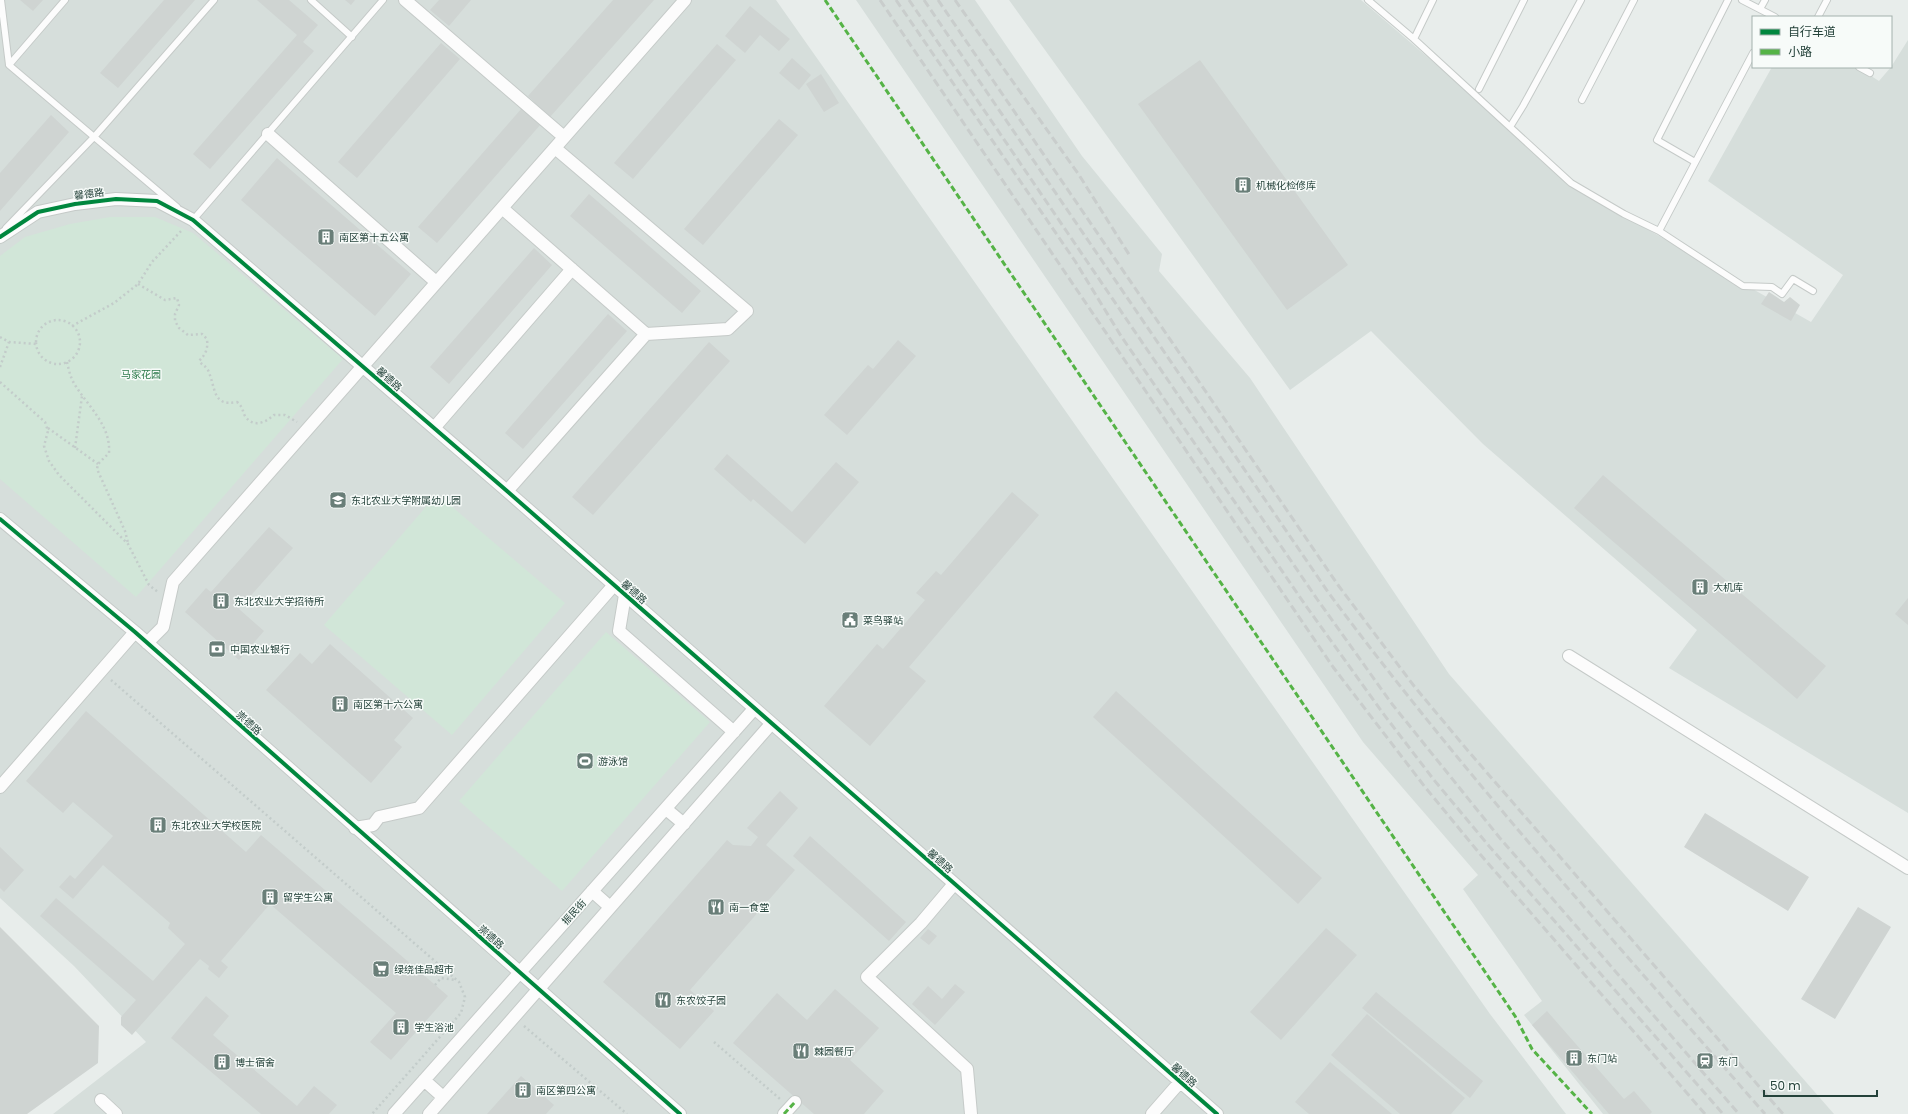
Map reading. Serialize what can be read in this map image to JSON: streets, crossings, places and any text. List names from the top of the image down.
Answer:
{
  "streets": {
    "street": ["馨德路", "崇德路", "振民街"]
  },
  "crossings": [
    ["馨德路", "振民街"],
    ["崇德路", "振民街"]
  ],
  "parks": ["马家花园"],
  "places": {
    "building": [
      "机械化检修库",
      "南区第十五公寓",
      "大机库",
      "东北农业大学招待所",
      "南区第十六公寓",
      "东北农业大学校医院",
      "留学生公寓",
      "学生浴池",
      "东门站",
      "博士宿舍",
      "南区第四公寓"
    ],
    "school or university": ["东北农业大学附属幼儿园"],
    "public building": ["菜鸟驿站"],
    "bank": ["中国农业银行"],
    "sports": ["游泳馆"],
    "restaurant": ["南一食堂", "东农饺子园", "棘园餐厅"],
    "supermarket": ["绿绕佳品超市"],
    "station": ["东门"]
  },
  "legend": ["自行车道", "小路"],
  "scale_bar": "50 m"
}
